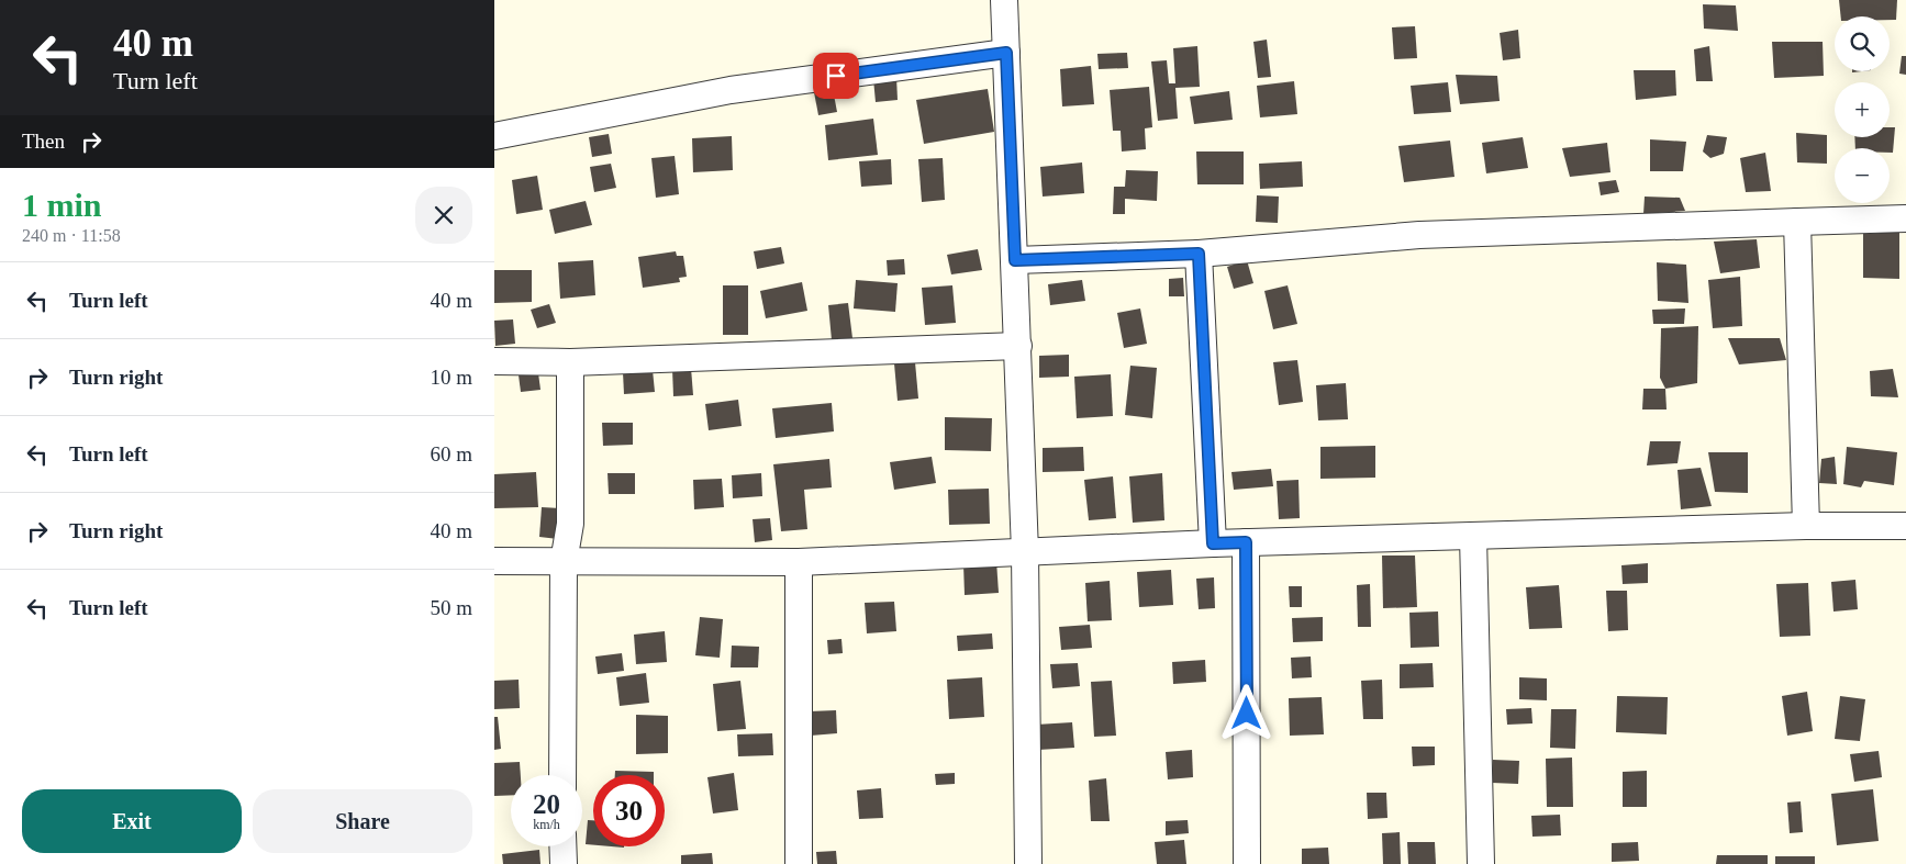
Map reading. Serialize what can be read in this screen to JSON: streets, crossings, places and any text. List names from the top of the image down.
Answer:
{
  "page": {
    "turn": ["40 m", "Turn left"],
    "map_buttons": ["+", "−"],
    "then": "Then",
    "heading": ["1 min", "240 m · 11:58"],
    "list": [
      {
        "name": "Turn left",
        "value": "40 m"
      },
      {
        "name": "Turn right",
        "value": "10 m"
      },
      {
        "name": "Turn left",
        "value": "60 m"
      },
      {
        "name": "Turn right",
        "value": "40 m"
      },
      {
        "name": "Turn left",
        "value": "50 m"
      }
    ],
    "speed": "20 km/h",
    "limit": "30",
    "buttons": ["Exit", "Share"]
  }
}
